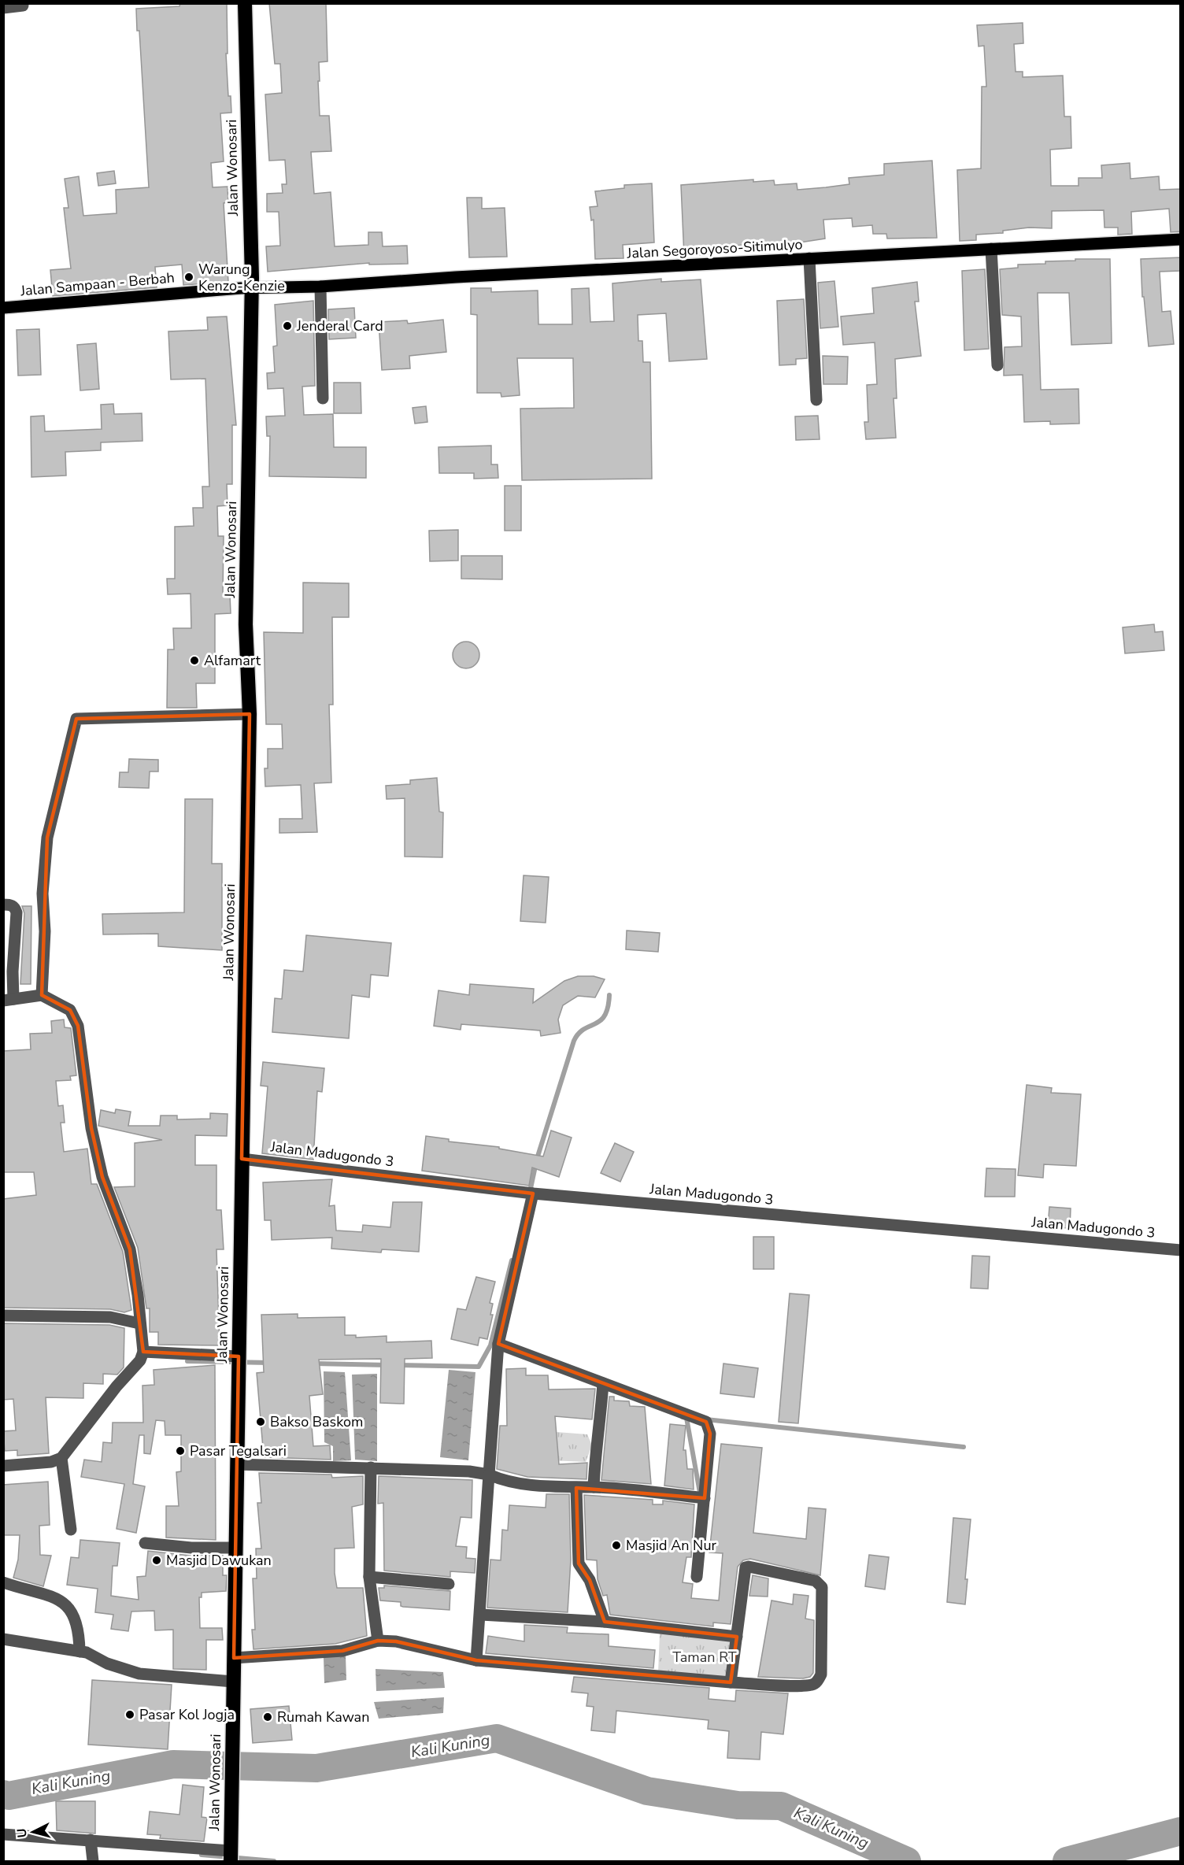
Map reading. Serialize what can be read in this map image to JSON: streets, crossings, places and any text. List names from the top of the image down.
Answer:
{
  "streets": {
    "highway": ["Jalan Wonosari"],
    "main road": ["Jalan Segoroyoso-Sitimulyo", "Jalan Sampaan - Berbah"],
    "street": ["Jalan Madugondo 3"]
  },
  "crossings": [
    ["Jalan Wonosari", "Jalan Segoroyoso-Sitimulyo"],
    ["Jalan Wonosari", "Jalan Sampaan - Berbah"],
    ["Jalan Wonosari", "Jalan Madugondo 3"],
    ["Jalan Segoroyoso-Sitimulyo", "Jalan Sampaan - Berbah"]
  ],
  "water": ["Kali Kuning"],
  "parks": ["Taman RT"],
  "places": [
    "Warung Kenzo-Kenzie",
    "Jenderal Card",
    "Alfamart",
    "Bakso Baskom",
    "Pasar Tegalsari",
    "Masjid An Nur",
    "Masjid Dawukan",
    "Pasar Kol Jogja",
    "Rumah Kawan"
  ],
  "north": "left"
}
